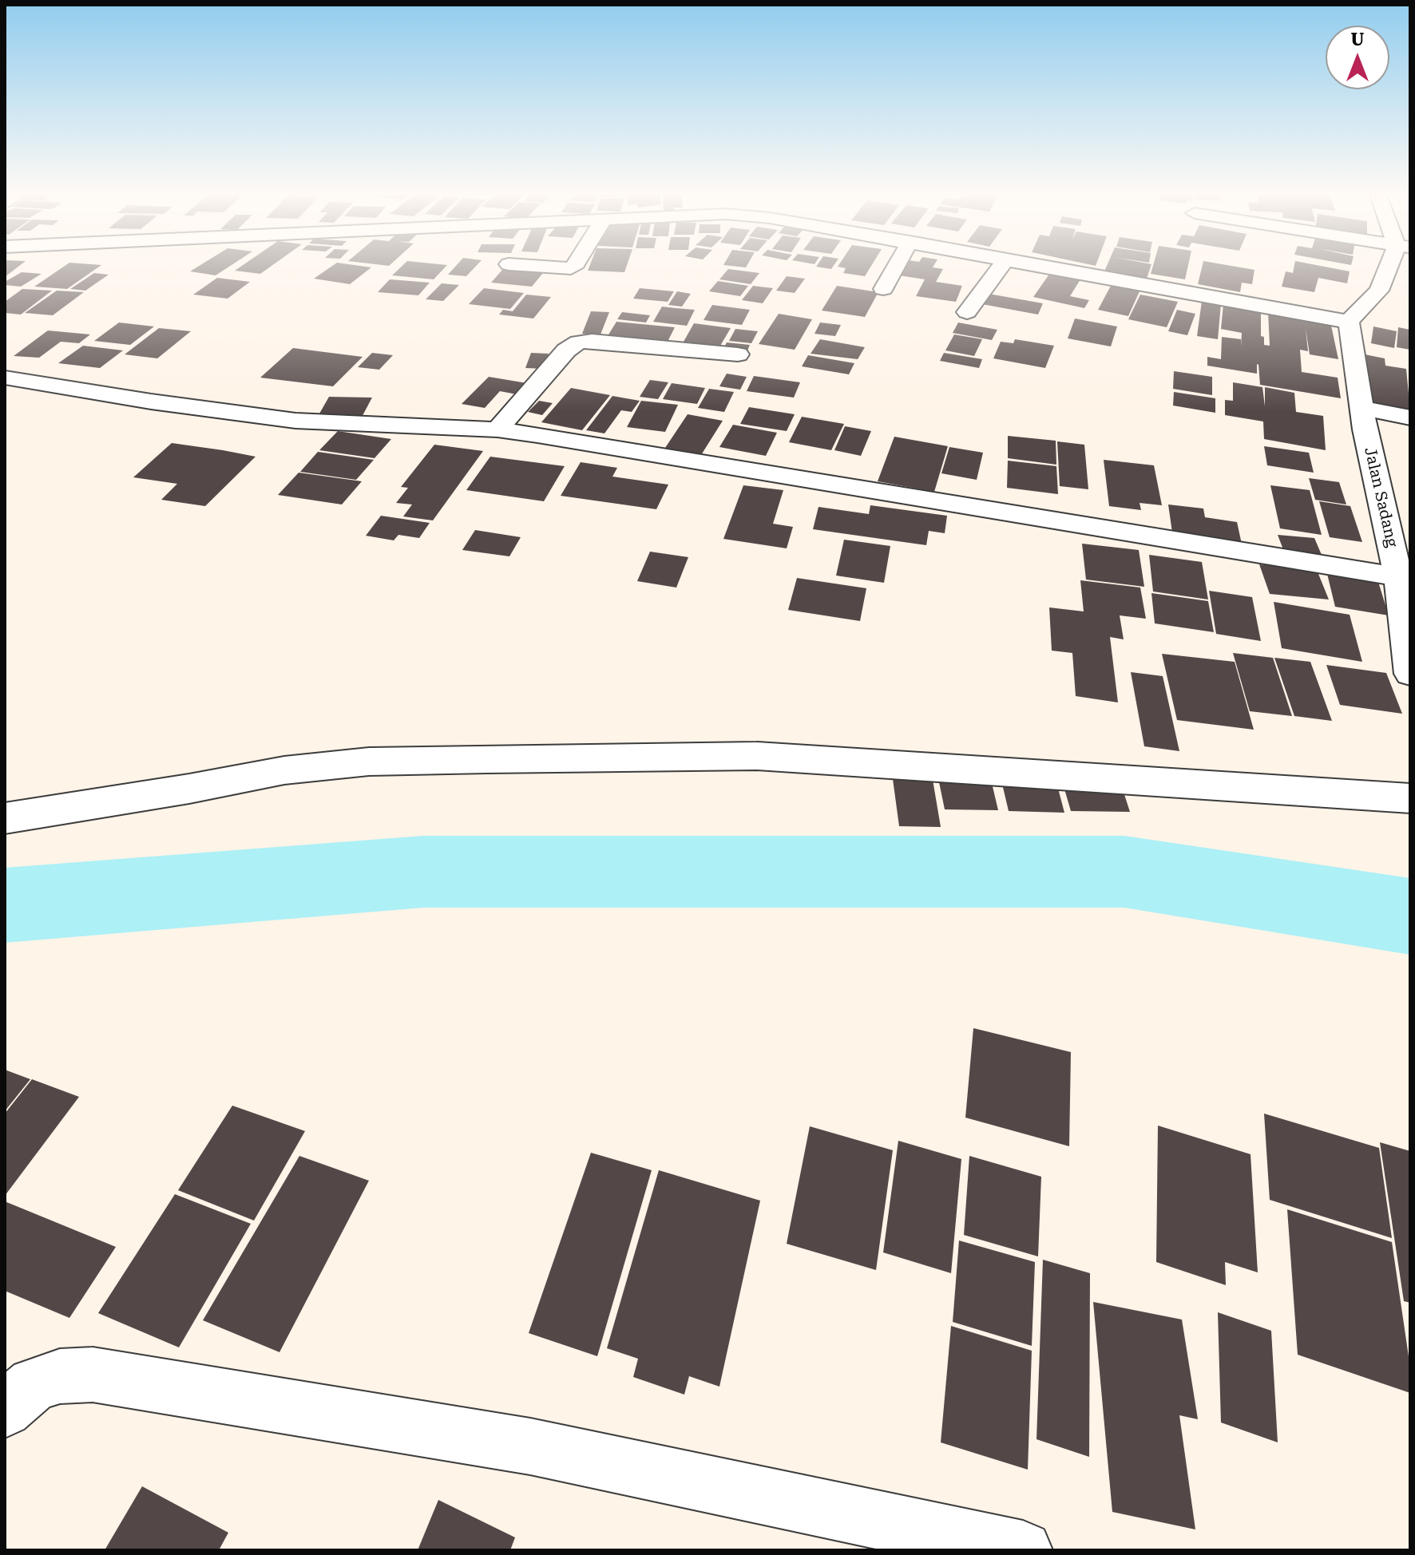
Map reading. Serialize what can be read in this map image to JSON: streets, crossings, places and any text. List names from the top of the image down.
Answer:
{
  "streets": {
    "street": ["Jalan Sadang"]
  },
  "north": "top"
}
